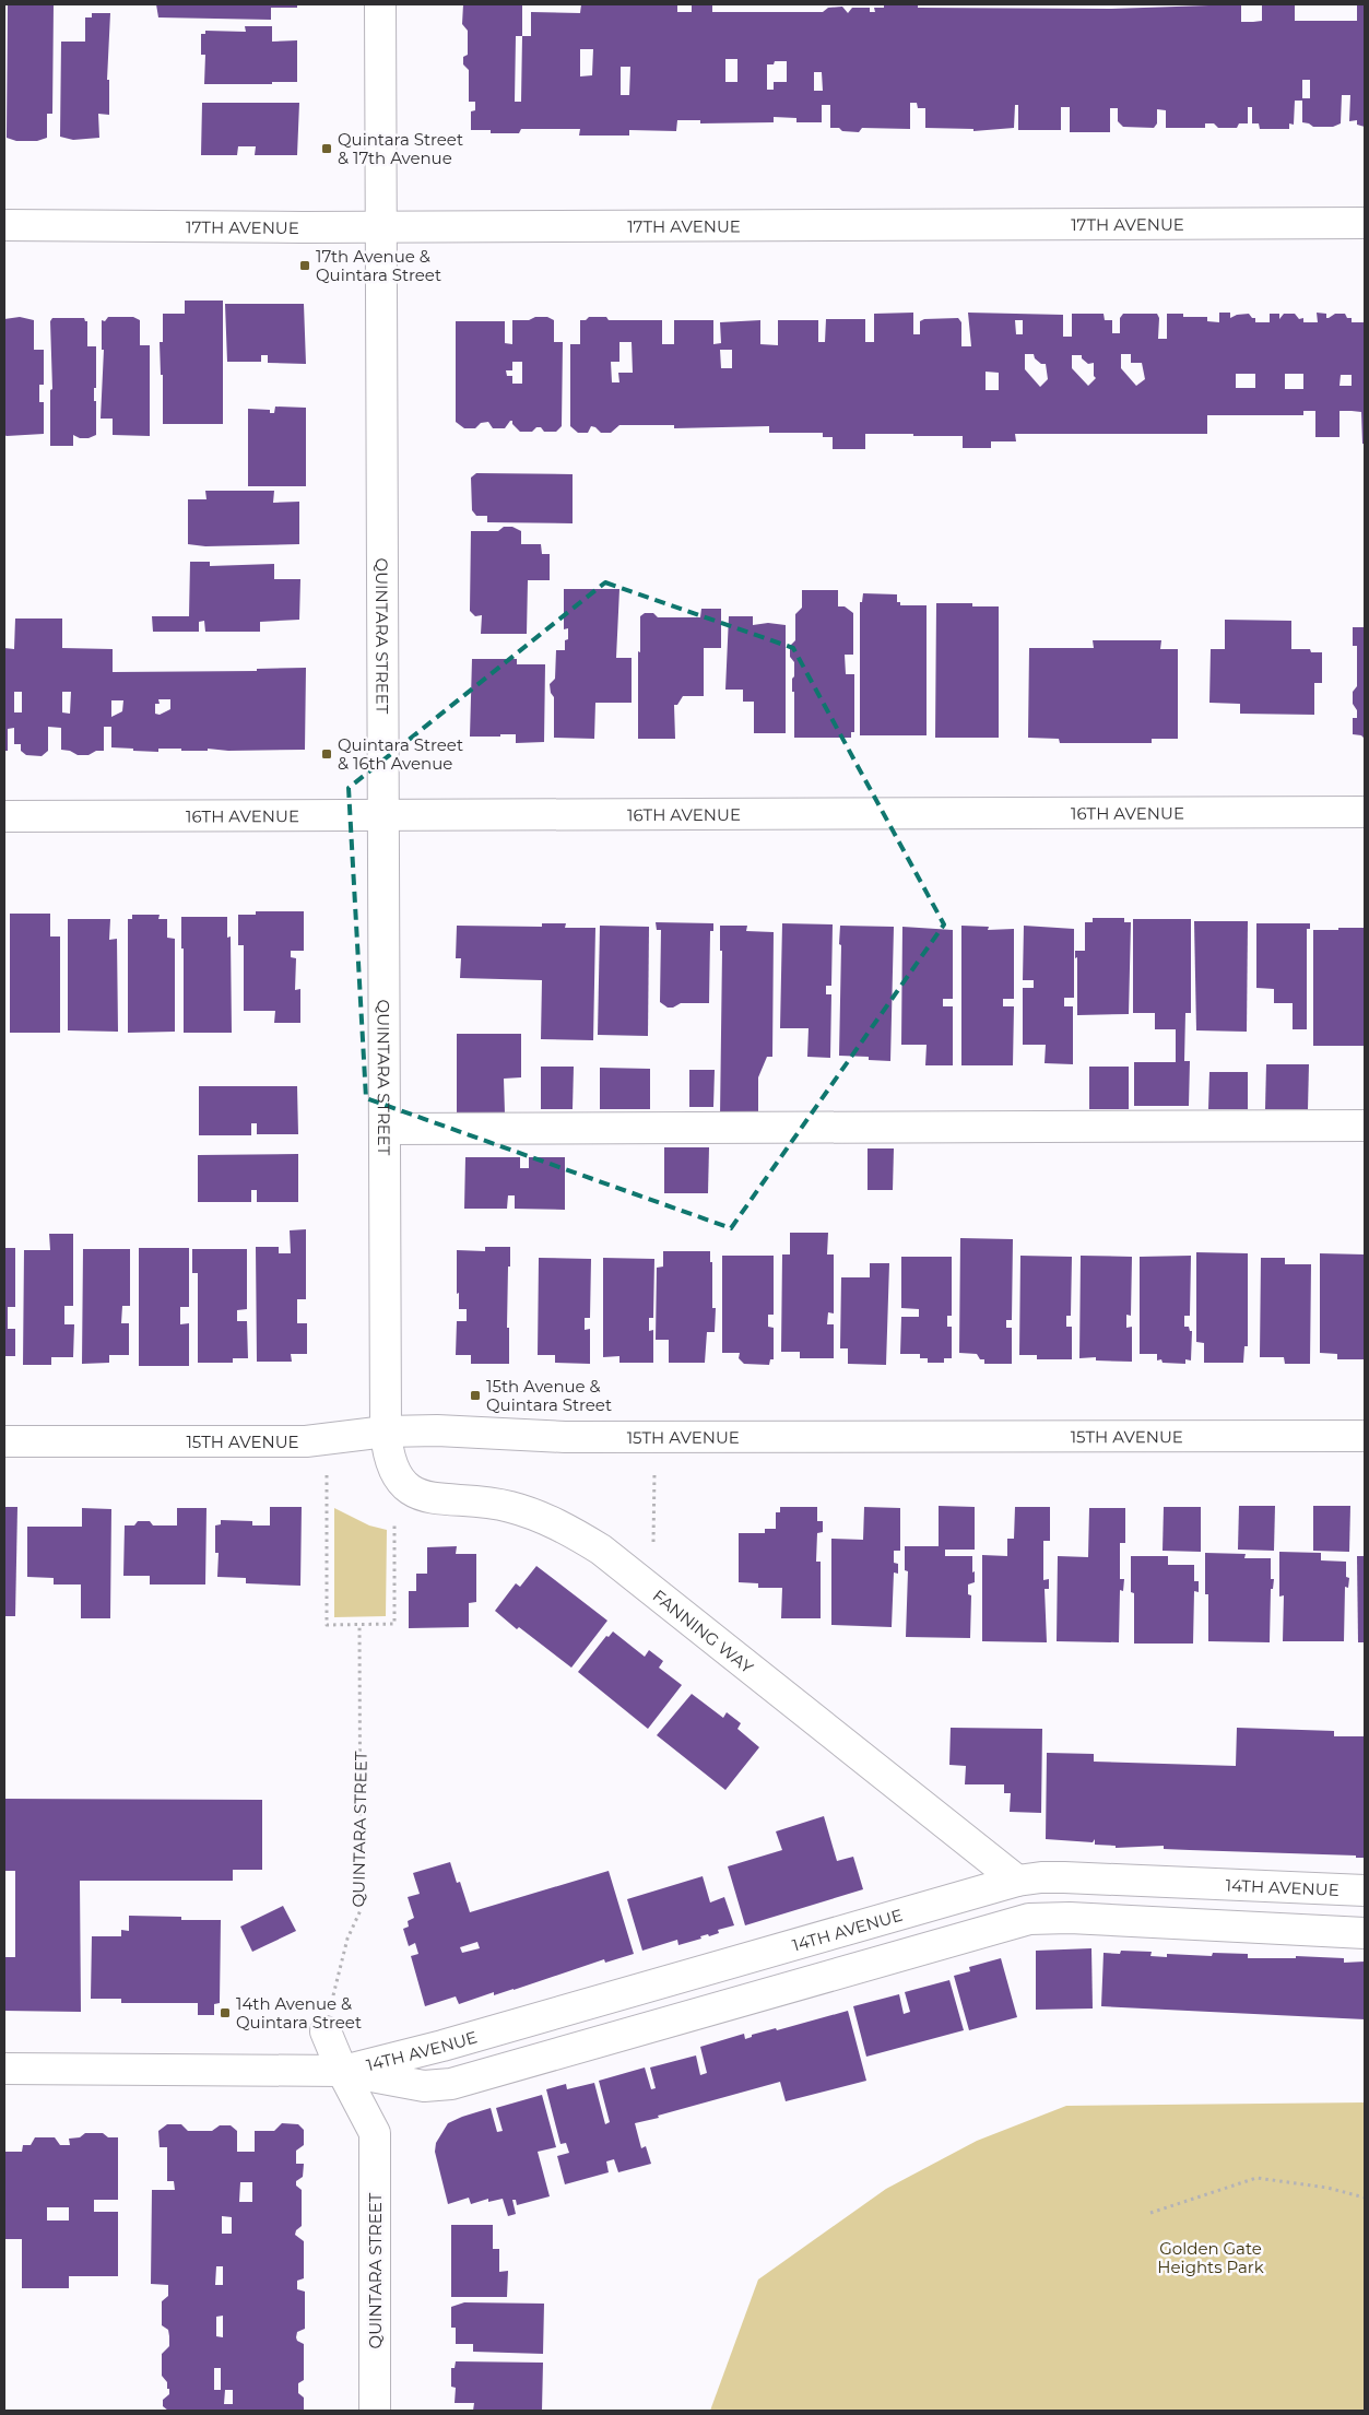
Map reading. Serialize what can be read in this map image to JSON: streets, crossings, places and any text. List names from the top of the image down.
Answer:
{
  "streets": {
    "street": [
      "17TH AVENUE",
      "QUINTARA STREET",
      "16TH AVENUE",
      "15TH AVENUE",
      "FANNING WAY",
      "14TH AVENUE"
    ]
  },
  "crossings": [
    ["17TH AVENUE", "QUINTARA STREET"],
    ["QUINTARA STREET", "16TH AVENUE"],
    ["QUINTARA STREET", "15TH AVENUE"],
    ["QUINTARA STREET", "14TH AVENUE"],
    ["FANNING WAY", "14TH AVENUE"]
  ],
  "parks": ["Golden Gate Heights Park"],
  "places": {
    "transit": [
      "Quintara Street & 17th Avenue",
      "17th Avenue & Quintara Street",
      "Quintara Street & 16th Avenue",
      "15th Avenue & Quintara Street",
      "14th Avenue & Quintara Street"
    ]
  }
}
